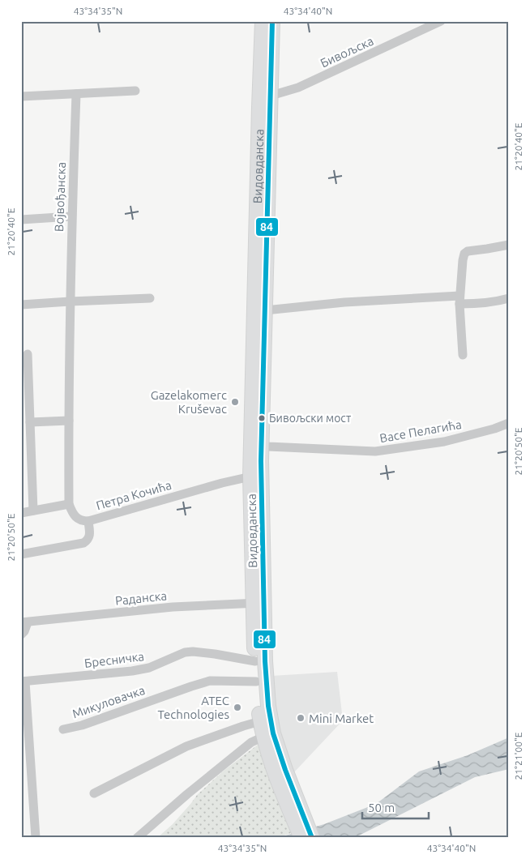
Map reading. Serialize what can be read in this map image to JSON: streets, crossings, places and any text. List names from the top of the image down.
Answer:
{
  "streets": {
    "main road": ["Видовданска"],
    "street": [
      "Бивољска",
      "Војвођанска",
      "Васе Пелагића",
      "Петра Кочића",
      "Раданска",
      "Бресничка",
      "Микуловачка"
    ]
  },
  "crossings": [
    ["Бивољска", "Видовданска"],
    ["Видовданска", "Васе Пелагића"],
    ["Видовданска", "Петра Кочића"],
    ["Видовданска", "Раданска"],
    ["Видовданска", "Бресничка"],
    ["Видовданска", "Микуловачка"],
    ["Војвођанска", "Петра Кочића"]
  ],
  "places": [
    "Gazelakomerc Kruševac",
    "Бивољски мост",
    "ATEC Technologies",
    "Mini Market"
  ],
  "lines": ["transit line 84"],
  "scale_bar": "50 m",
  "coordinates": [
    "43°34'35\"N",
    "43°34'40\"N",
    "21°20'40\"E",
    "21°20'50\"E",
    "21°21'00\"E"
  ]
}
